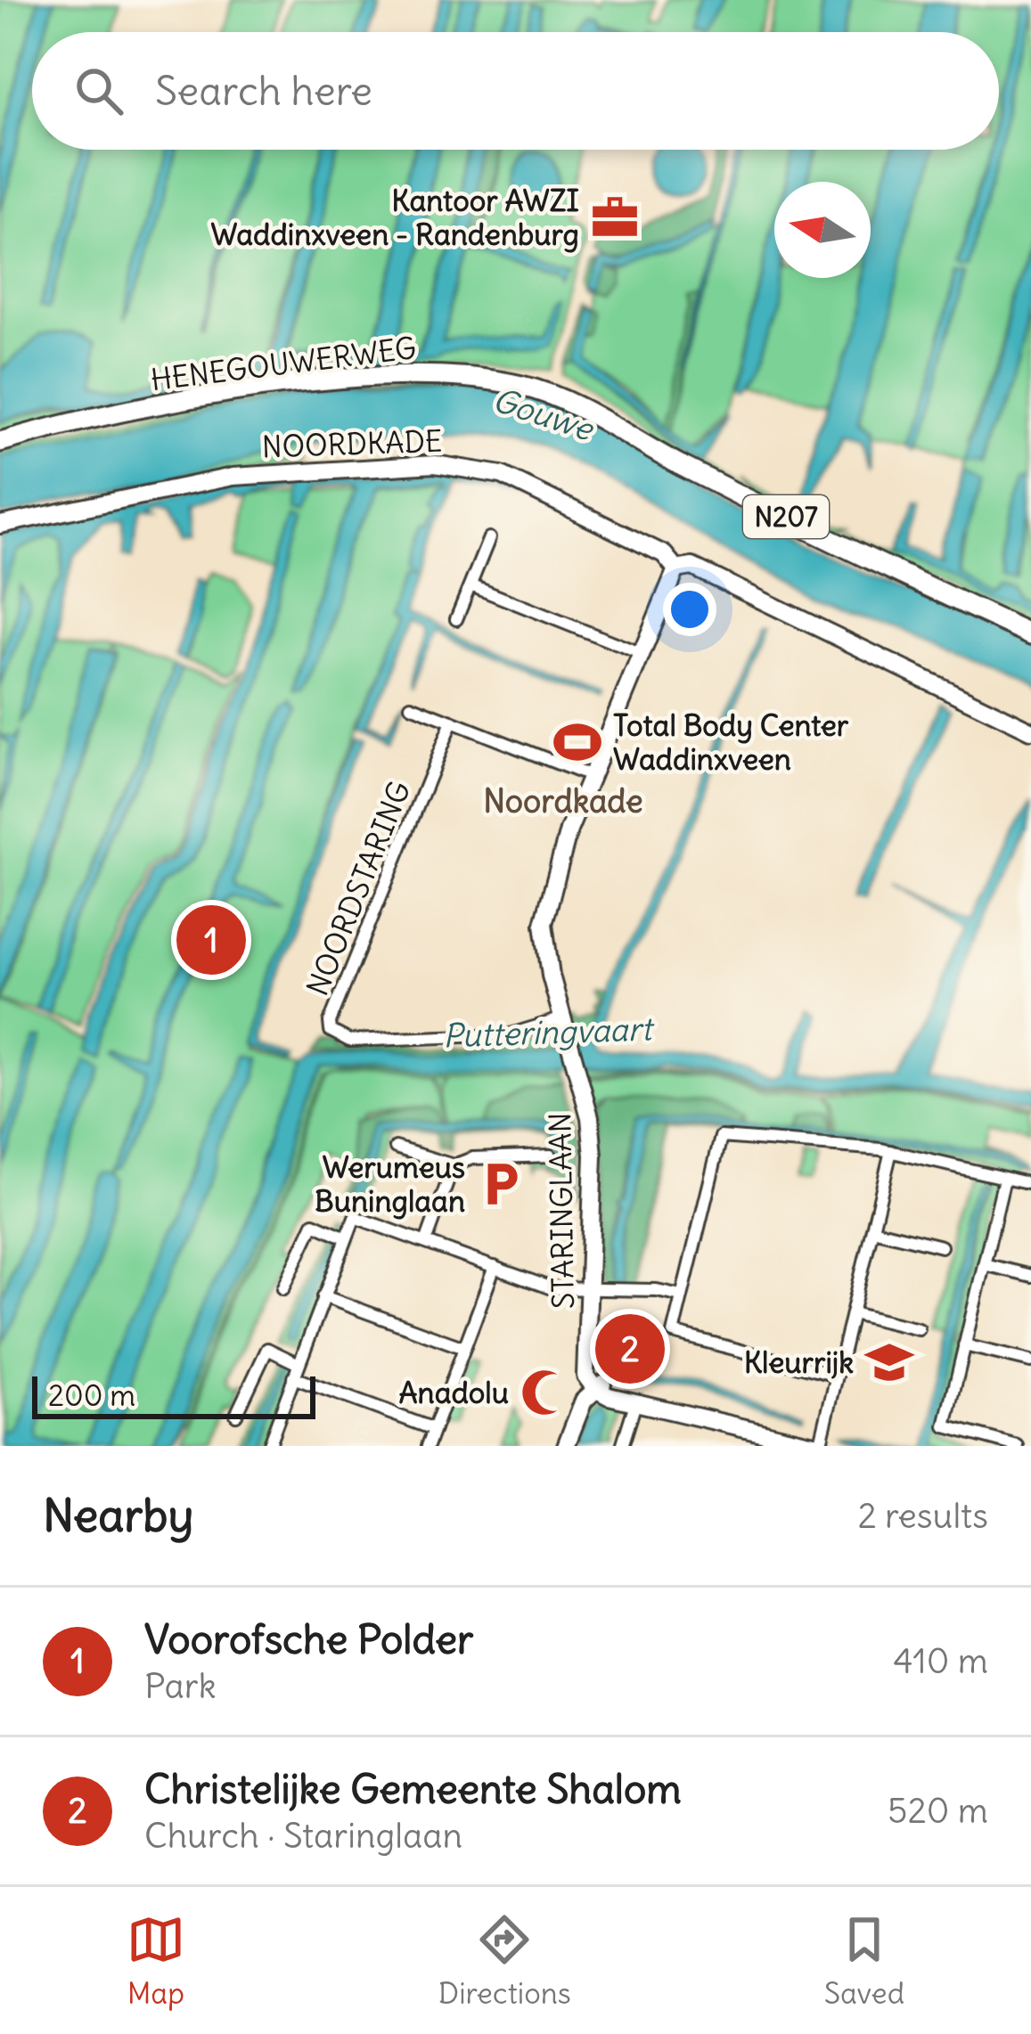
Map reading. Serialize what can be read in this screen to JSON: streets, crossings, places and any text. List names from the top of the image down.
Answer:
{
  "streets": {
    "main road": ["HENEGOUWERWEG", "N207"],
    "street": ["NOORDKADE", "NOORDSTARING", "STARINGLAAN"]
  },
  "crossings": [
    ["NOORDKADE", "STARINGLAAN"],
    ["NOORDSTARING", "STARINGLAAN"]
  ],
  "districts": ["Noordkade"],
  "water": ["Gouwe", "Putteringvaart"],
  "places": {
    "office": ["Kantoor AWZI Waddinxveen - Randenburg"],
    "sports": ["Total Body Center Waddinxveen"],
    "parking": ["Werumeus Buninglaan"],
    "school or university": ["Kleurrijk"],
    "mosque": ["Anadolu"]
  },
  "scale_bar": "200 m",
  "north": "left",
  "page": {
    "search": "Search here",
    "pins": ["1", "2"],
    "scale": "200 m",
    "heading": ["Nearby", "2 results"],
    "list": [
      {
        "mark": "1",
        "name": "Voorofsche Polder",
        "note": "Park",
        "value": "410 m"
      },
      {
        "mark": "2",
        "name": "Christelijke Gemeente Shalom",
        "note": "Church · Staringlaan",
        "value": "520 m"
      }
    ],
    "nav": ["Map", "Directions", "Saved"]
  }
}
